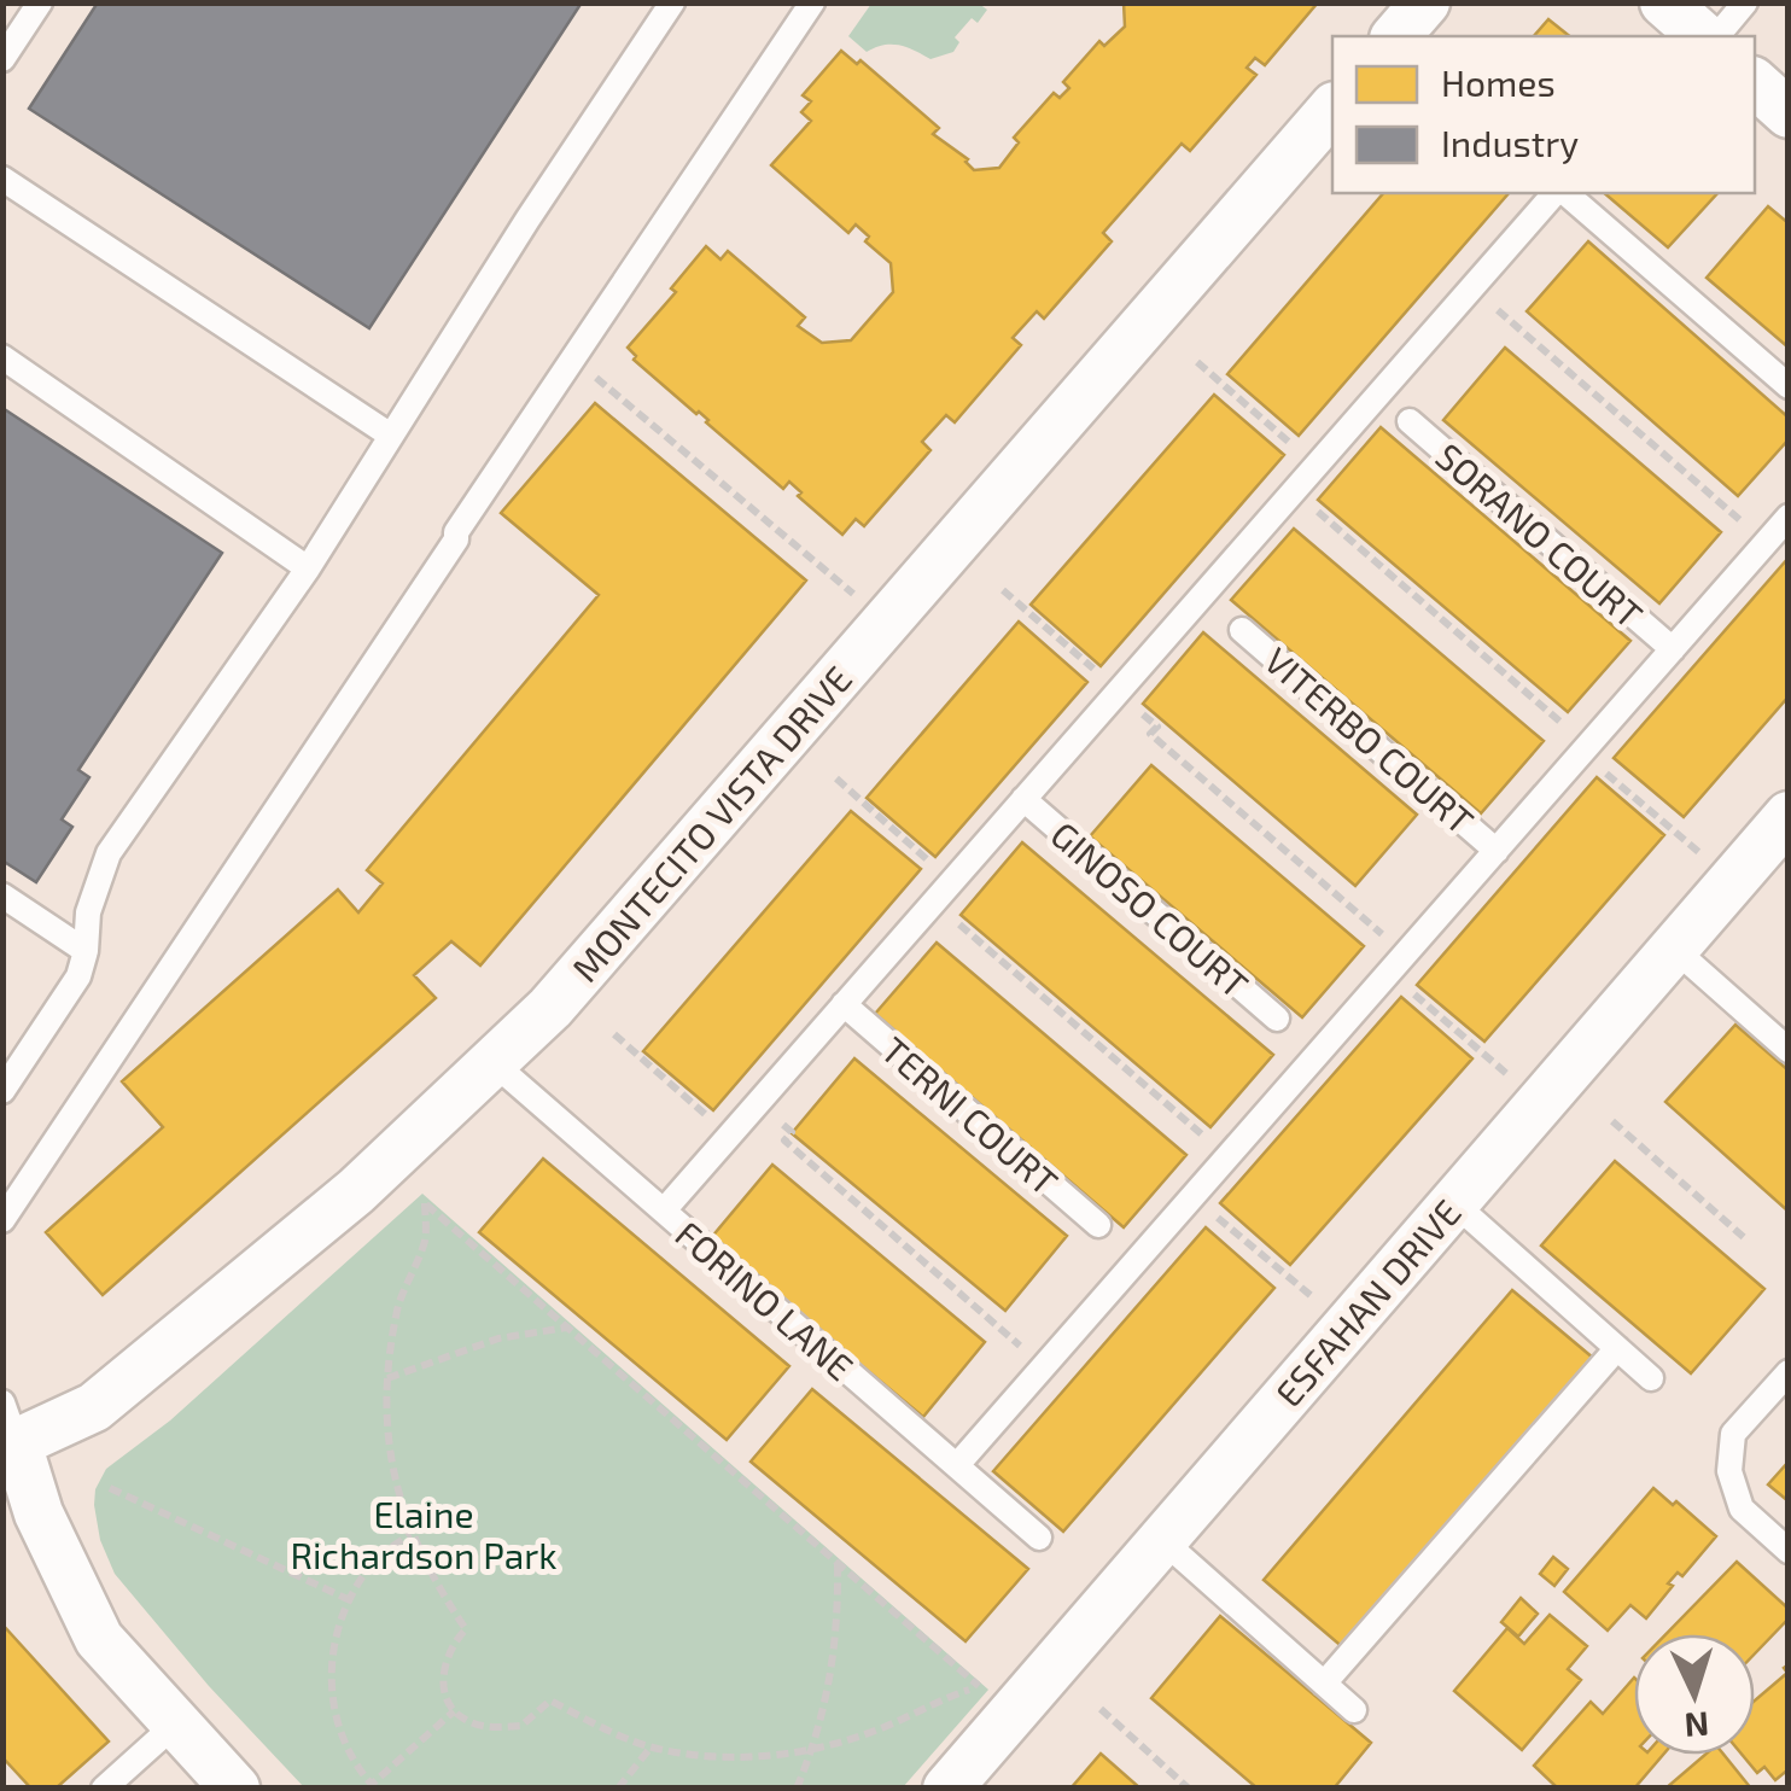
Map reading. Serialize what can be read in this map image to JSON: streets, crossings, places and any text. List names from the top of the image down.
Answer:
{
  "streets": {
    "street": ["MONTECITO VISTA DRIVE", "ESFAHAN DRIVE"],
    "lane": [
      "SORANO COURT",
      "VITERBO COURT",
      "GINOSO COURT",
      "TERNI COURT",
      "FORINO LANE"
    ]
  },
  "crossings": [
    ["MONTECITO VISTA DRIVE", "FORINO LANE"]
  ],
  "parks": ["Elaine Richardson Park"],
  "legend": ["Homes", "Industry"],
  "north": "bottom"
}
